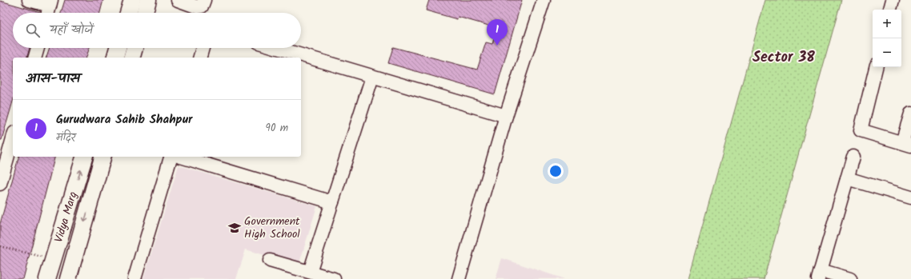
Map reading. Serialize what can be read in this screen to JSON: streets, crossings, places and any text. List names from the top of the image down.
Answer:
{
  "streets": {
    "main road": ["Vidya Marg"]
  },
  "districts": ["Sector 38"],
  "places": {
    "school or university": ["Government High School"]
  },
  "page": {
    "map_buttons": ["+", "−"],
    "search": "यहाँ खोजें",
    "pins": "1",
    "heading": "आस-पास",
    "list": [
      {
        "mark": "1",
        "name": "Gurudwara Sahib Shahpur",
        "note": "मंदिर",
        "value": "90 m"
      }
    ]
  }
}
